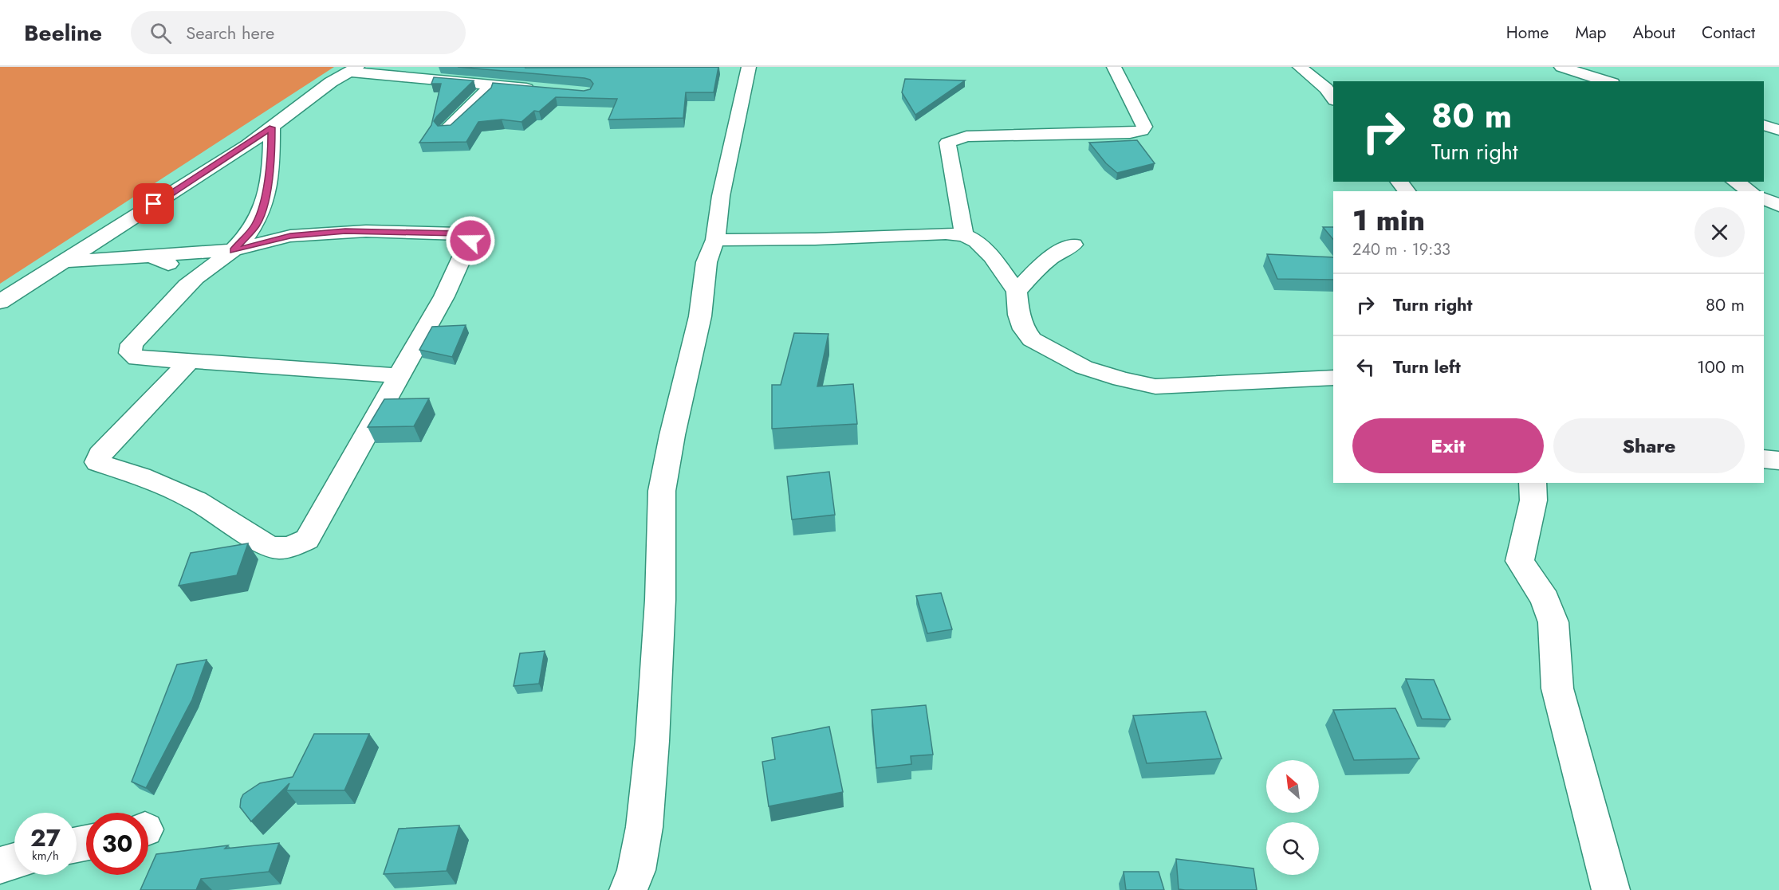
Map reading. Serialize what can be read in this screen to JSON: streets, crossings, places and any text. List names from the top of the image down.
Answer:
{
  "north": "top left",
  "page": {
    "header": "Beeline",
    "search": "Search here",
    "nav": [
      "Home",
      "Map",
      "About",
      "Contact"
    ],
    "turn": ["80 m", "Turn right"],
    "heading": ["1 min", "240 m · 19:33"],
    "list": [
      {
        "name": "Turn right",
        "value": "80 m"
      },
      {
        "name": "Turn left",
        "value": "100 m"
      }
    ],
    "buttons": ["Exit", "Share"],
    "speed": "27 km/h",
    "limit": "30"
  }
}
